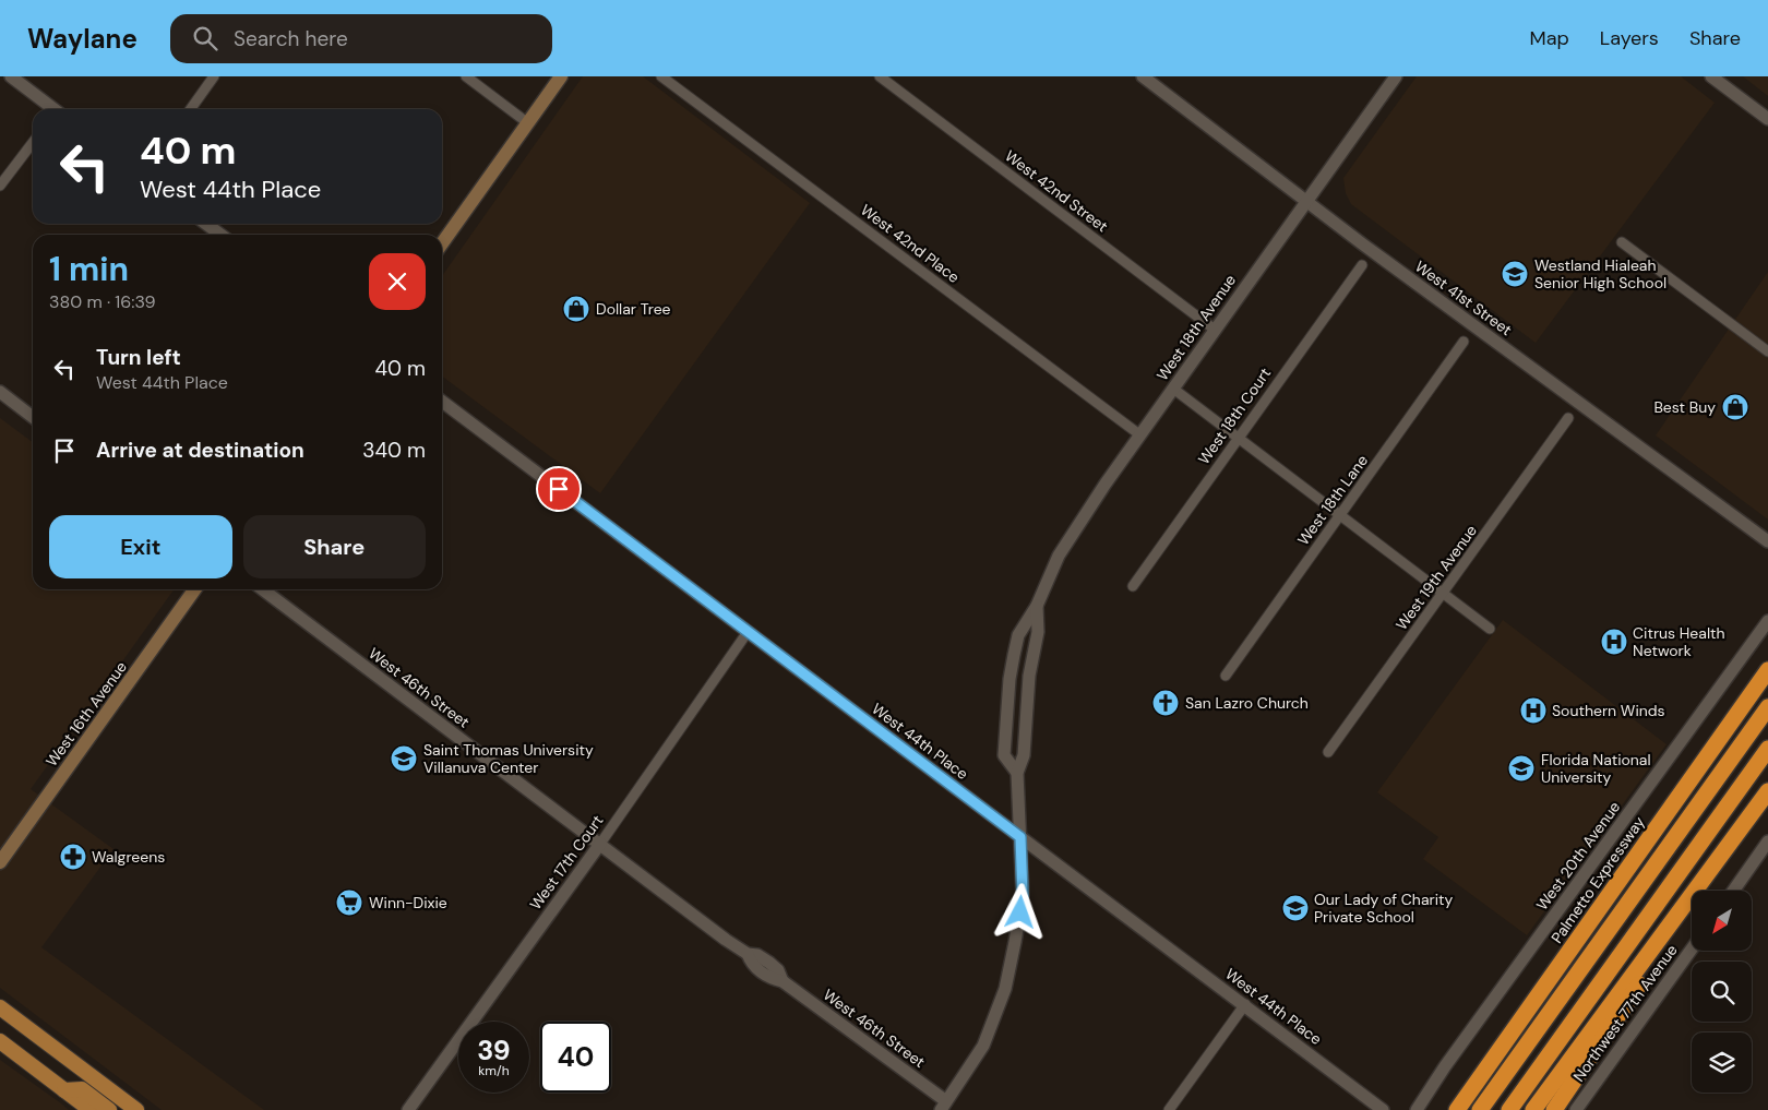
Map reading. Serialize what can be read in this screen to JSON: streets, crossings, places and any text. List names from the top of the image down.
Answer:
{
  "streets": {
    "highway": ["Palmetto Expressway"],
    "main road": ["West 16th Avenue"],
    "street": [
      "West 42nd Street",
      "West 42nd Place",
      "West 41st Street",
      "West 18th Avenue",
      "West 18th Court",
      "West 18th Lane",
      "West 19th Avenue",
      "West 46th Street",
      "West 44th Place",
      "West 20th Avenue",
      "West 17th Court",
      "Northwest 77th Avenue"
    ]
  },
  "crossings": [
    ["West 42nd Street", "West 18th Avenue"],
    ["West 42nd Place", "West 18th Avenue"],
    ["West 41st Street", "West 18th Avenue"],
    ["West 18th Avenue", "West 44th Place"],
    ["West 46th Street", "West 17th Court"],
    ["West 44th Place", "West 17th Court"]
  ],
  "places": {
    "school or university": [
      "Westland Hialeah Senior High School",
      "Saint Thomas University Villanuva Center",
      "Florida National University",
      "Our Lady of Charity Private School"
    ],
    "shop": ["Dollar Tree", "Best Buy"],
    "hospital": ["Citrus Health Network", "Southern Winds"],
    "church": ["San Lazro Church"],
    "pharmacy": ["Walgreens"],
    "supermarket": ["Winn-Dixie"]
  },
  "north": "bottom left",
  "page": {
    "header": "Waylane",
    "search": "Search here",
    "nav": ["Map", "Layers", "Share"],
    "turn": ["40 m", "West 44th Place"],
    "heading": ["1 min", "380 m · 16:39"],
    "list": [
      {
        "name": "Turn left",
        "note": "West 44th Place",
        "value": "40 m"
      },
      {
        "name": "Arrive at destination",
        "value": "340 m"
      }
    ],
    "buttons": ["Exit", "Share"],
    "speed": "39 km/h",
    "limit": "40"
  }
}
